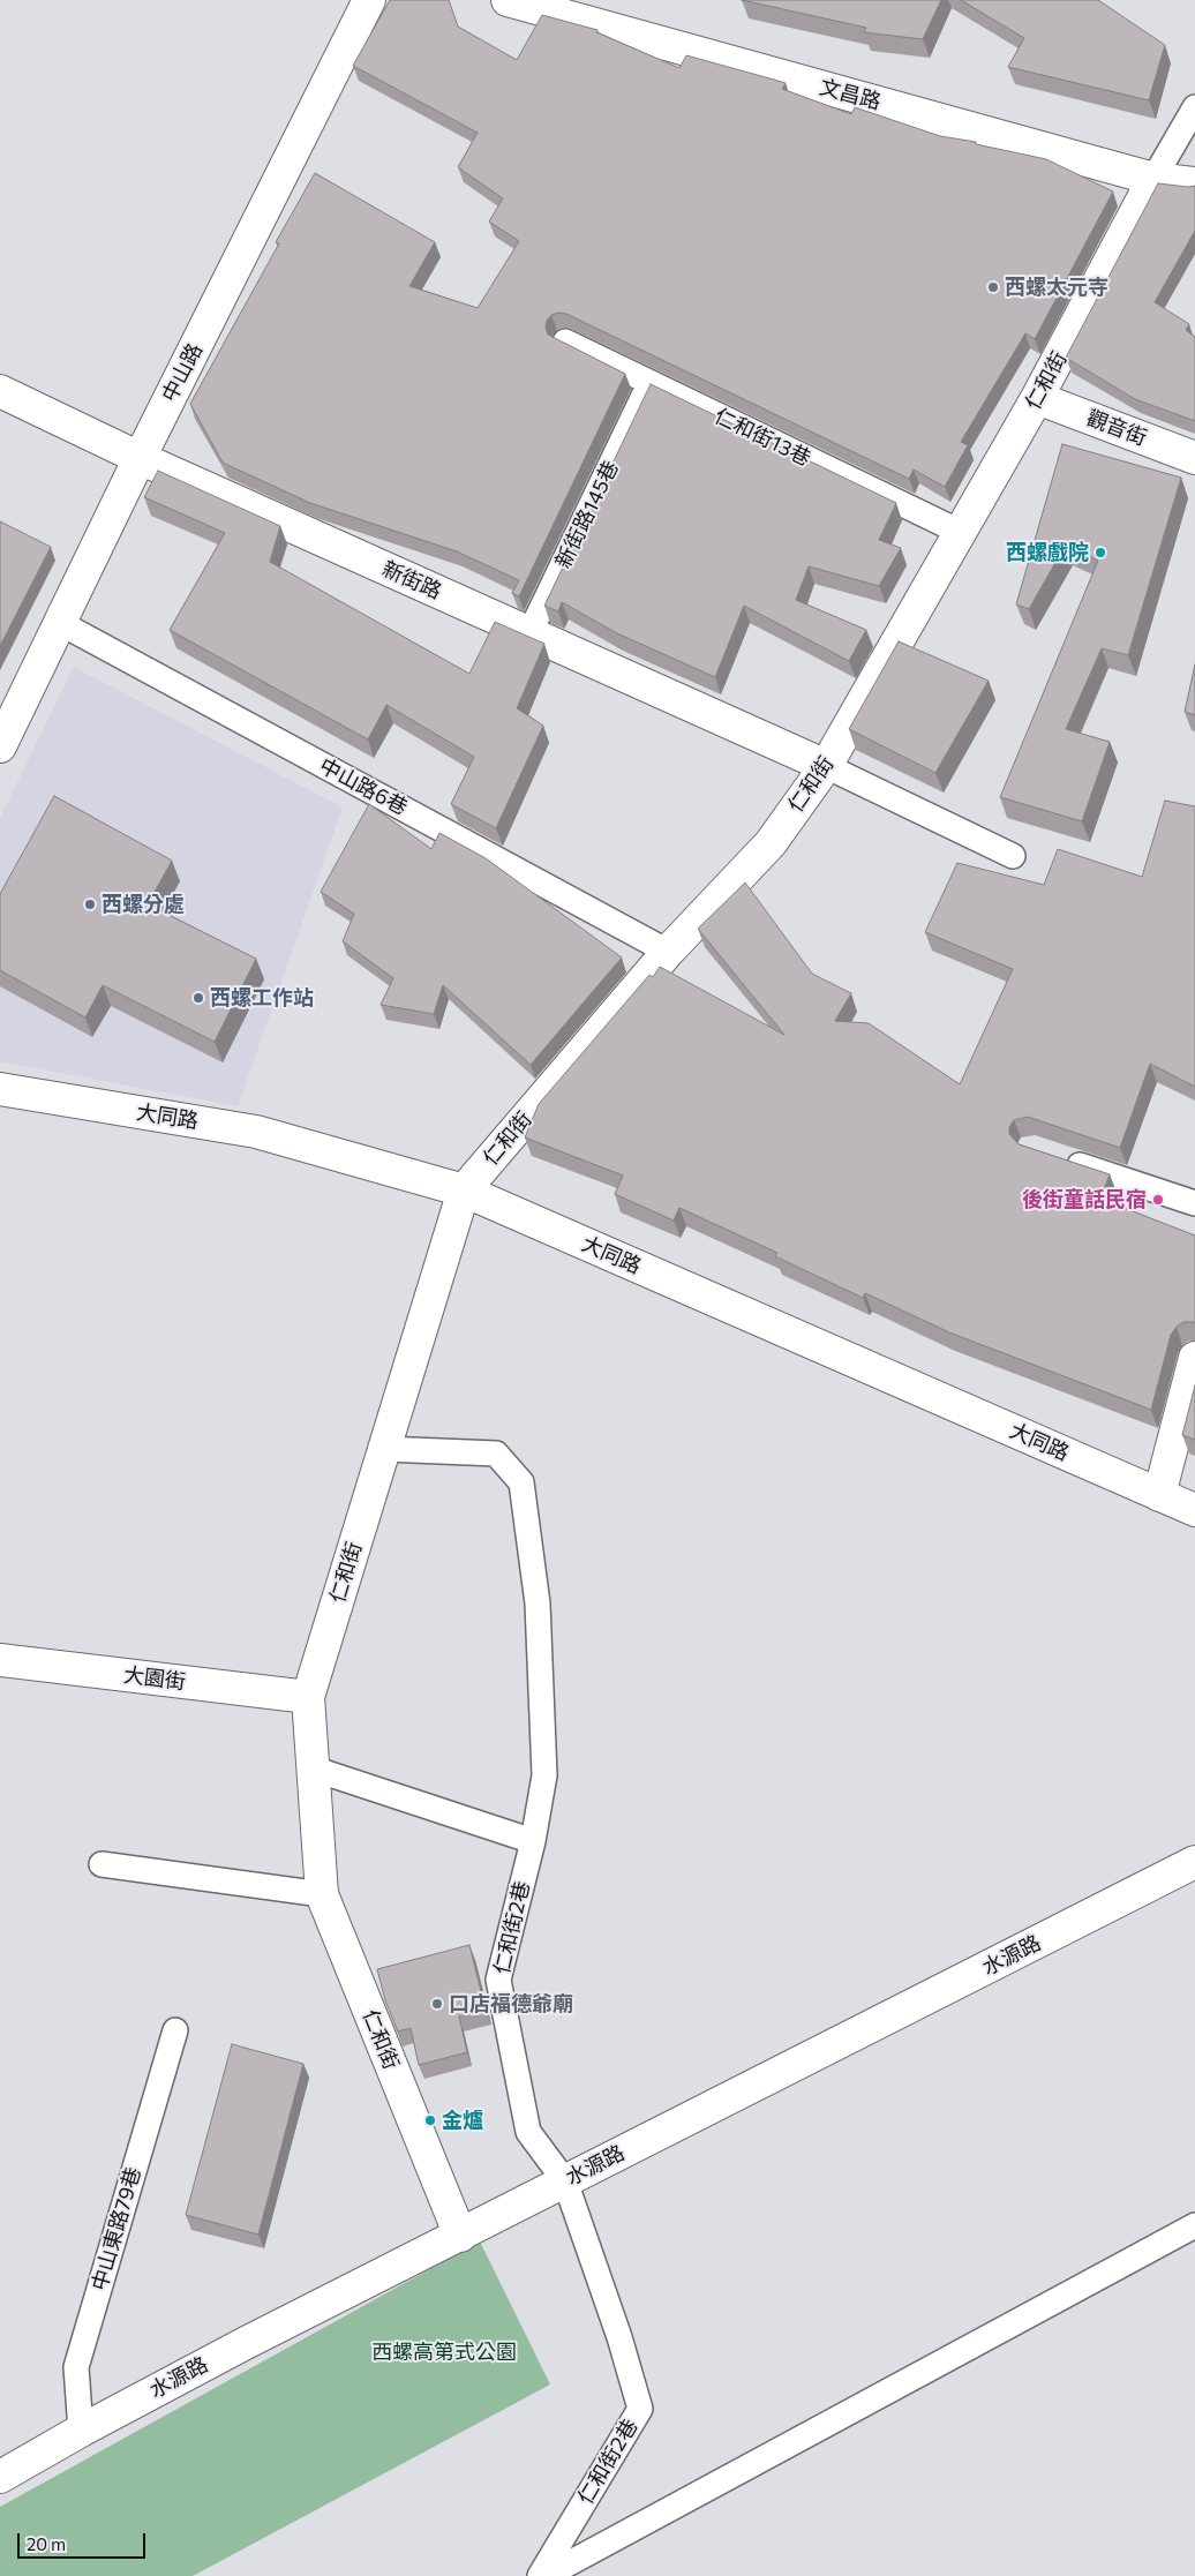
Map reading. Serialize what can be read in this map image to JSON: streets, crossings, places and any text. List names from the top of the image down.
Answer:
{
  "streets": {
    "street": [
      "文昌路",
      "中山路",
      "仁和街",
      "觀音街",
      "新街路",
      "大同路",
      "大園街",
      "水源路"
    ],
    "lane": [
      "仁和街13巷",
      "新街路145巷",
      "中山路6巷",
      "仁和街2巷",
      "中山東路79巷"
    ]
  },
  "crossings": [
    ["文昌路", "仁和街"],
    ["中山路", "新街路"],
    ["中山路", "中山路6巷"],
    ["仁和街", "觀音街"],
    ["仁和街", "仁和街13巷"],
    ["仁和街", "新街路"],
    ["仁和街", "中山路6巷"],
    ["仁和街", "大同路"],
    ["仁和街", "大園街"],
    ["仁和街", "仁和街2巷"],
    ["仁和街", "水源路"],
    ["新街路145巷", "新街路"],
    ["仁和街2巷", "水源路"],
    ["水源路", "中山東路79巷"]
  ],
  "parks": ["西螺高第式公園"],
  "places": [
    "西螺太元寺",
    "西螺戲院",
    "西螺分處",
    "西螺工作站",
    "後街童話民宿",
    "口店福德爺廟",
    "金爐"
  ],
  "scale_bar": "20 m"
}
